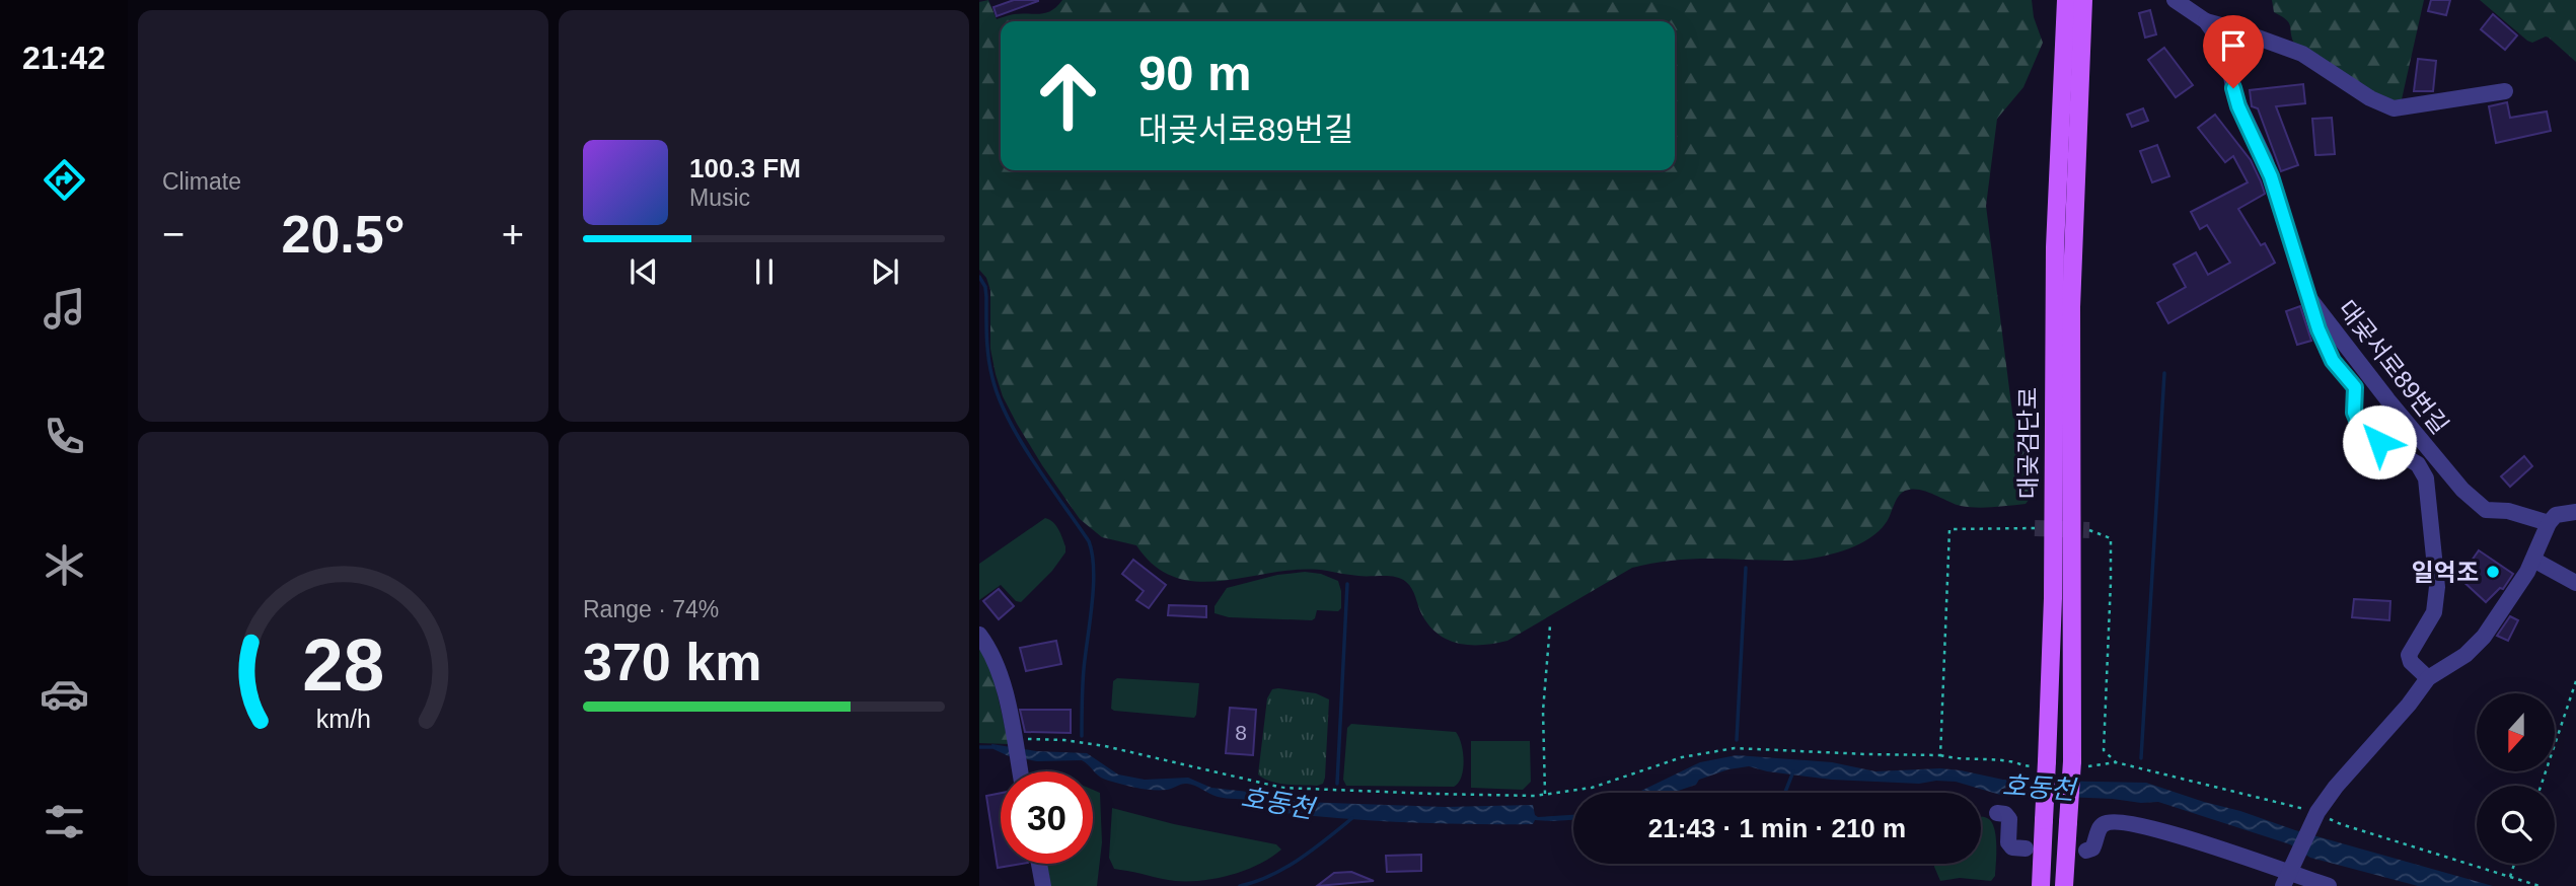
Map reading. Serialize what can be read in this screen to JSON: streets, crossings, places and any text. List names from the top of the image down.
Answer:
{
  "streets": {
    "main road": ["대곶검단로"],
    "street": ["대곶서로89번길"]
  },
  "water": ["호동천"],
  "places": ["일억조"],
  "house_numbers": ["8"],
  "north": "bottom",
  "page": {
    "tabs": "21:42",
    "tile": [
      "Climate",
      ["Range · 74%", "370 km"]
    ],
    "turn": ["90 m", "대곶서로89번길"],
    "song": ["100.3 FM", "Music"],
    "heat": ["−", "20.5°", "+"],
    "limit": "30",
    "trip": "21:43 · 1 min · 210 m",
    "gauge": ["28", "km/h"]
  }
}
